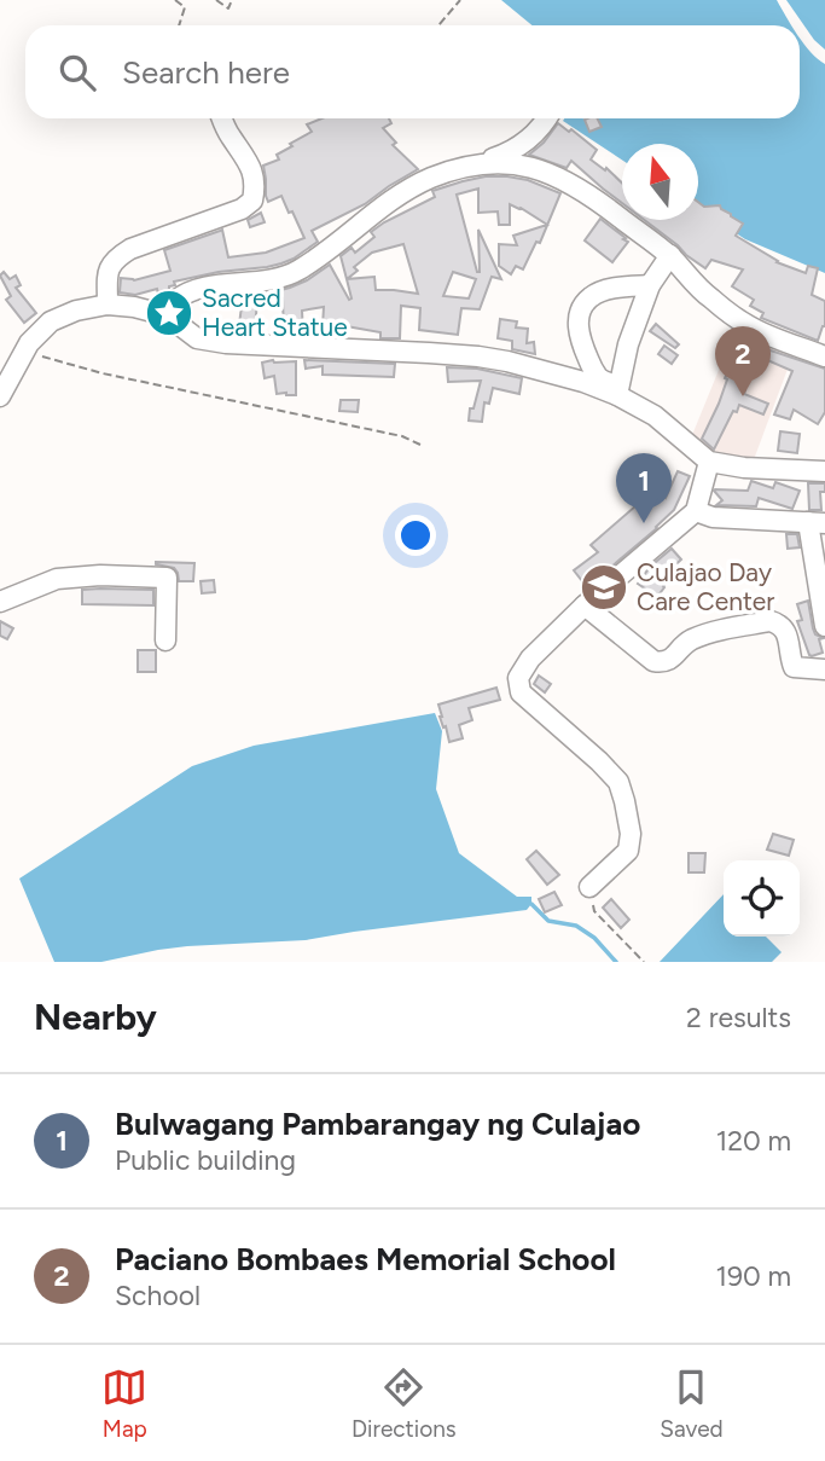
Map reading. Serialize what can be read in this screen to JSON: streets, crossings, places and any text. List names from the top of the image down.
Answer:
{
  "places": {
    "place": ["Sacred Heart Statue"],
    "school or university": ["Culajao Day Care Center"]
  },
  "north": "top",
  "page": {
    "search": "Search here",
    "pins": ["2", "1"],
    "heading": ["Nearby", "2 results"],
    "list": [
      {
        "mark": "1",
        "name": "Bulwagang Pambarangay ng Culajao",
        "note": "Public building",
        "value": "120 m"
      },
      {
        "mark": "2",
        "name": "Paciano Bombaes Memorial School",
        "note": "School",
        "value": "190 m"
      }
    ],
    "nav": ["Map", "Directions", "Saved"]
  }
}
